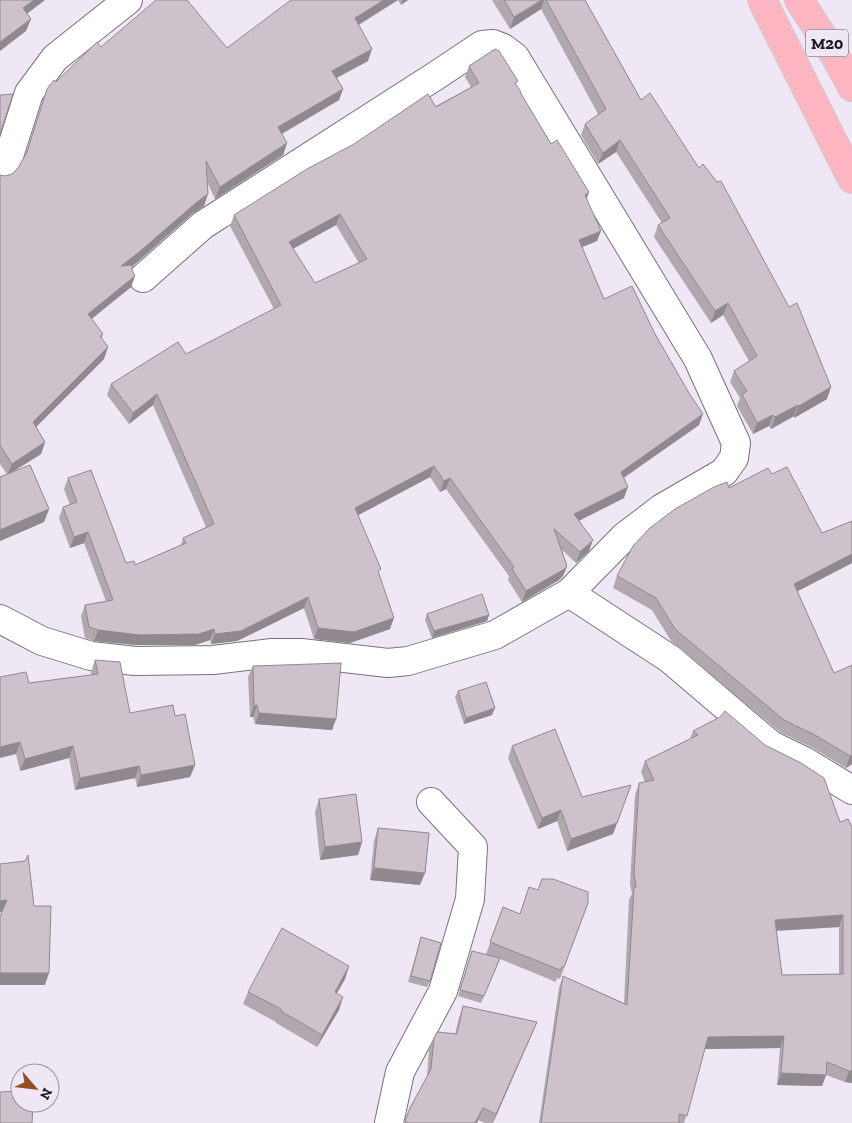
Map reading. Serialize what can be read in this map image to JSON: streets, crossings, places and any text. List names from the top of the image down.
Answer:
{
  "streets": {
    "highway": ["M20"]
  },
  "north": "bottom right"
}
